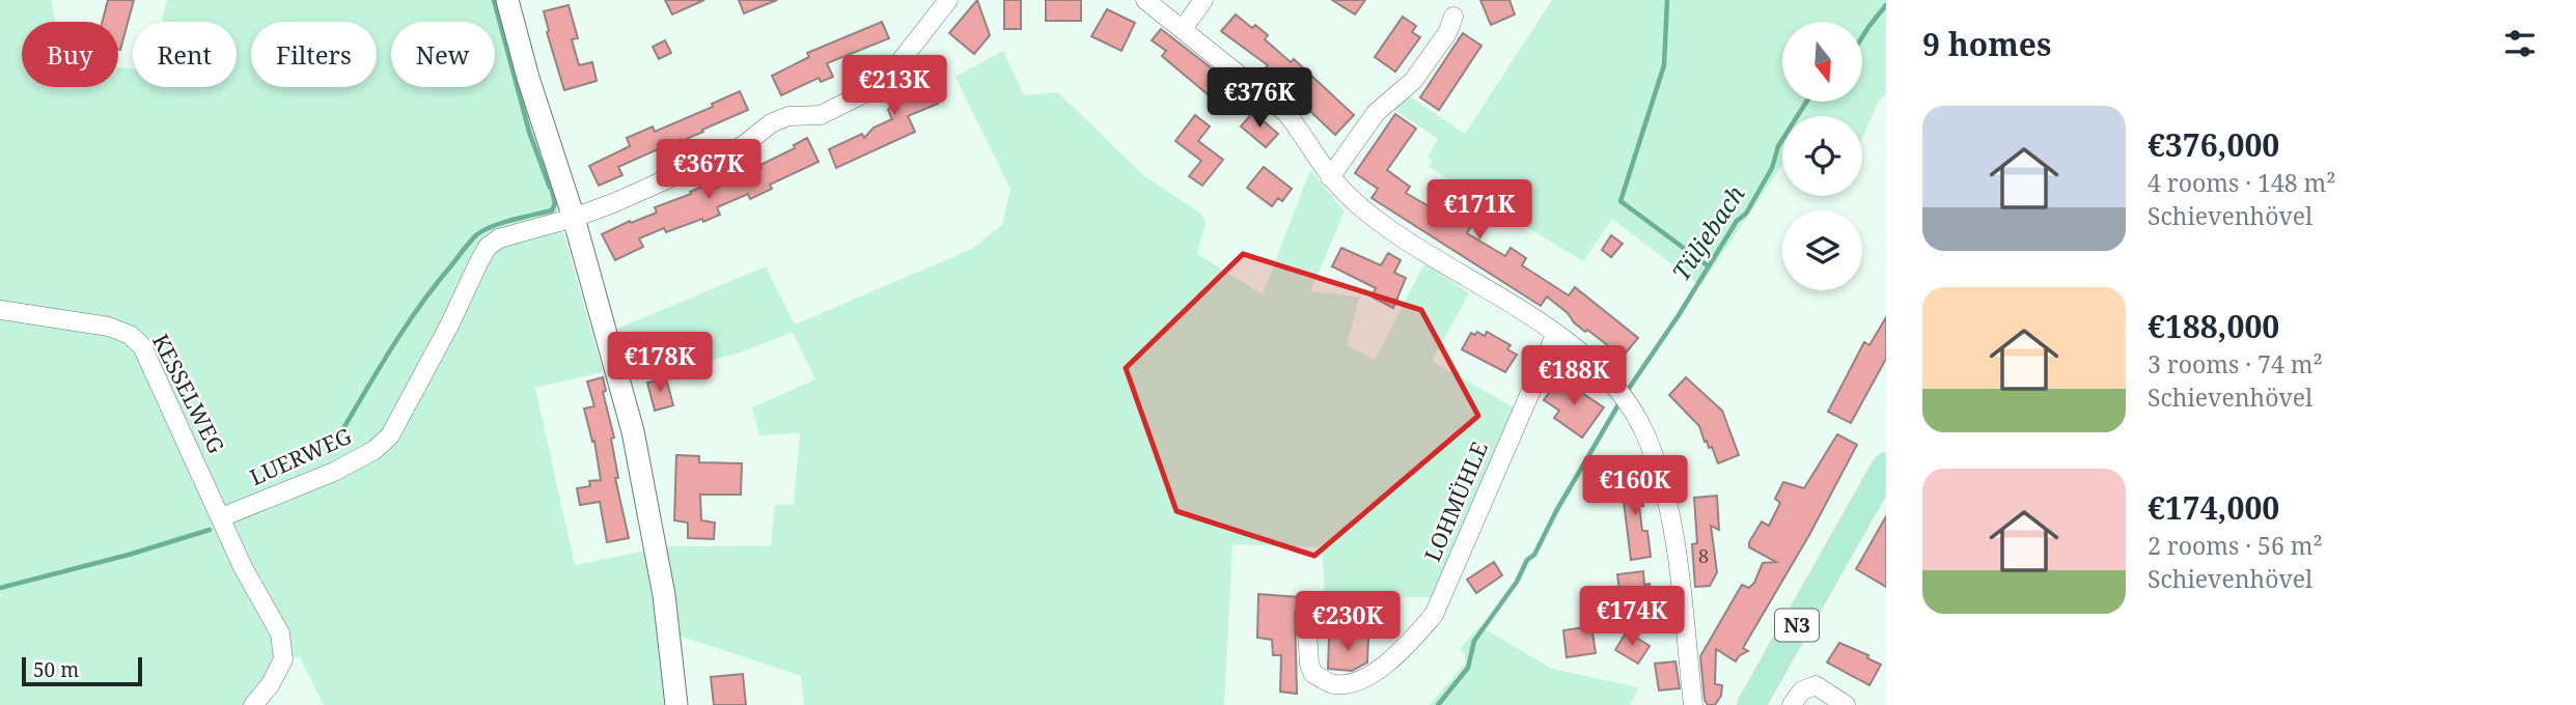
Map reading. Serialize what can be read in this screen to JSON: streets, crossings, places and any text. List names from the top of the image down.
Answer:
{
  "streets": {
    "main road": ["N3"],
    "street": ["KESSELWEG", "LUERWEG", "LOHMÜHLE"]
  },
  "crossings": [
    ["KESSELWEG", "LUERWEG"]
  ],
  "water": ["Tüljebach"],
  "house_numbers": ["8"],
  "scale_bar": "50 m",
  "north": "bottom",
  "page": {
    "heading": "9 homes",
    "chip": [
      "Buy",
      "Rent",
      "Filters",
      "New"
    ],
    "price": [
      "€213K",
      "€376K",
      "€367K",
      "€171K",
      "€178K",
      "€188K",
      "€160K",
      "€174K",
      "€230K"
    ],
    "list": [
      {
        "name": "€376,000",
        "note": "4 rooms · 148 m² · Schievenhövel"
      },
      {
        "name": "€188,000",
        "note": "3 rooms · 74 m² · Schievenhövel"
      },
      {
        "name": "€174,000",
        "note": "2 rooms · 56 m² · Schievenhövel"
      }
    ],
    "scale": "50 m"
  }
}
